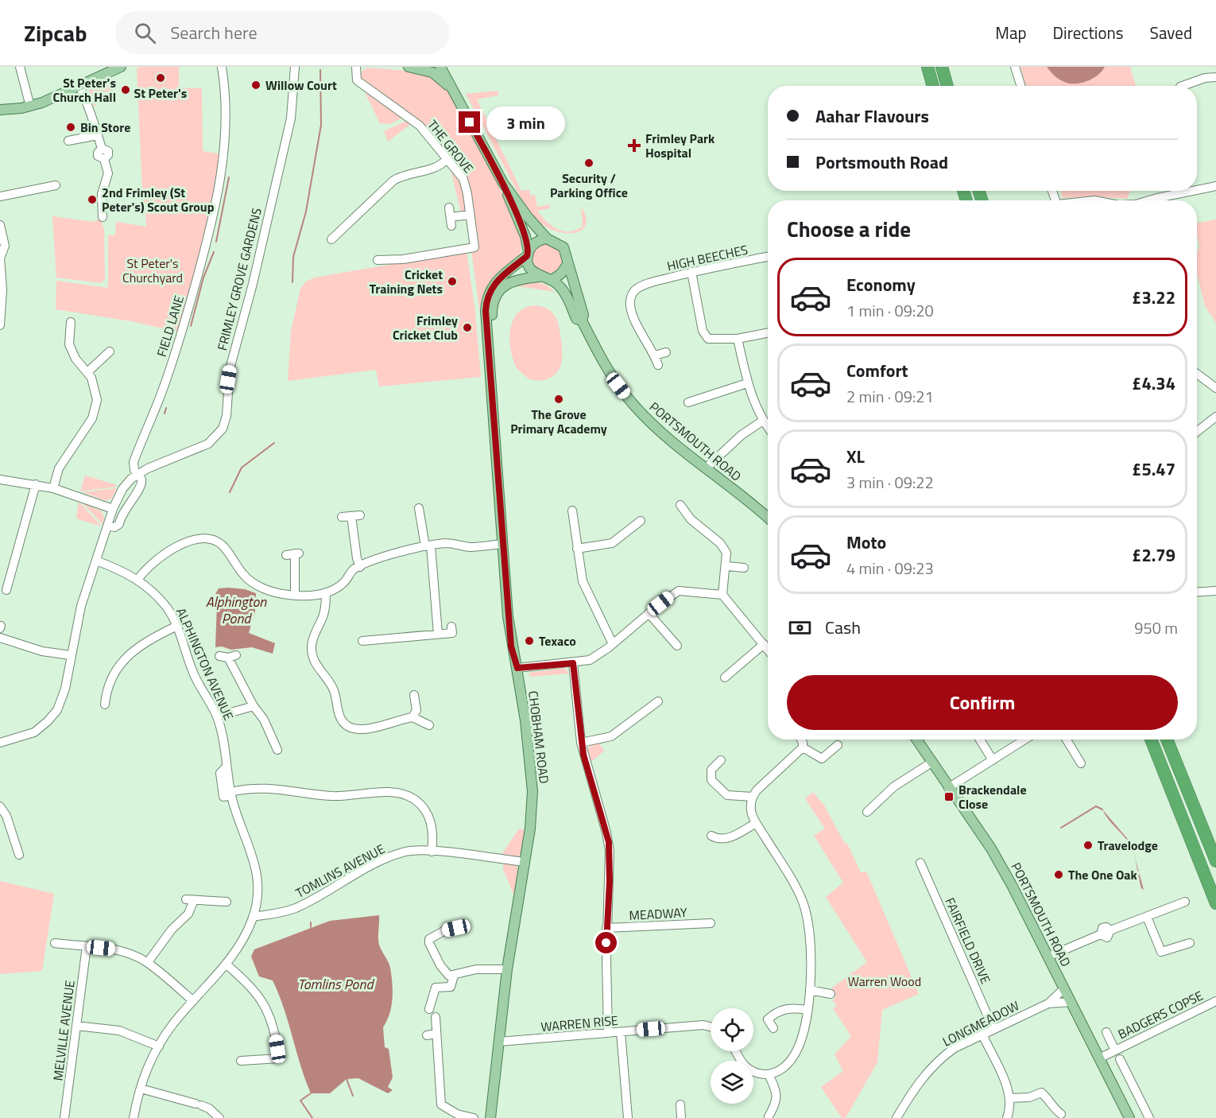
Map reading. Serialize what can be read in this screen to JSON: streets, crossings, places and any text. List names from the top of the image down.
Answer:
{
  "streets": {
    "main road": ["PORTSMOUTH ROAD", "CHOBHAM ROAD"],
    "street": [
      "THE GROVE",
      "HIGH BEECHES",
      "FRIMLEY GROVE GARDENS",
      "FIELD LANE",
      "ALPHINGTON AVENUE",
      "TOMLINS AVENUE",
      "MEADWAY",
      "FAIRFIELD DRIVE",
      "BADGERS COPSE",
      "WARREN RISE",
      "LONGMEADOW",
      "MELVILLE AVENUE"
    ]
  },
  "crossings": [
    ["FRIMLEY GROVE GARDENS", "FIELD LANE"],
    ["PORTSMOUTH ROAD", "BADGERS COPSE"],
    ["ALPHINGTON AVENUE", "TOMLINS AVENUE"],
    ["CHOBHAM ROAD", "TOMLINS AVENUE"],
    ["CHOBHAM ROAD", "WARREN RISE"],
    ["FAIRFIELD DRIVE", "LONGMEADOW"]
  ],
  "water": ["Alphington Pond", "Tomlins Pond"],
  "parks": ["St Peter's Churchyard", "Warren Wood"],
  "places": {
    "other": [
      "St Peter's",
      "Willow Court",
      "St Peter's Church Hall",
      "Bin Store",
      "Security / Parking Office",
      "2nd Frimley (St Peter's) Scout Group",
      "Cricket Training Nets",
      "Frimley Cricket Club",
      "The Grove Primary Academy",
      "Texaco",
      "Travelodge",
      "The One Oak"
    ],
    "health": ["Frimley Park Hospital"],
    "transit": ["Brackendale Close"]
  },
  "page": {
    "header": "Zipcab",
    "search": "Search here",
    "nav": ["Map", "Directions", "Saved"],
    "banner": ["Aahar Flavours", "Portsmouth Road"],
    "bubble": "3 min",
    "heading": "Choose a ride",
    "list": [
      {
        "name": "Economy",
        "note": "1 min · 09:20",
        "value": "£3.22"
      },
      {
        "name": "Comfort",
        "note": "2 min · 09:21",
        "value": "£4.34"
      },
      {
        "name": "XL",
        "note": "3 min · 09:22",
        "value": "£5.47"
      },
      {
        "name": "Moto",
        "note": "4 min · 09:23",
        "value": "£2.79"
      }
    ],
    "pay": ["Cash", "950 m"],
    "buttons": "Confirm"
  }
}
